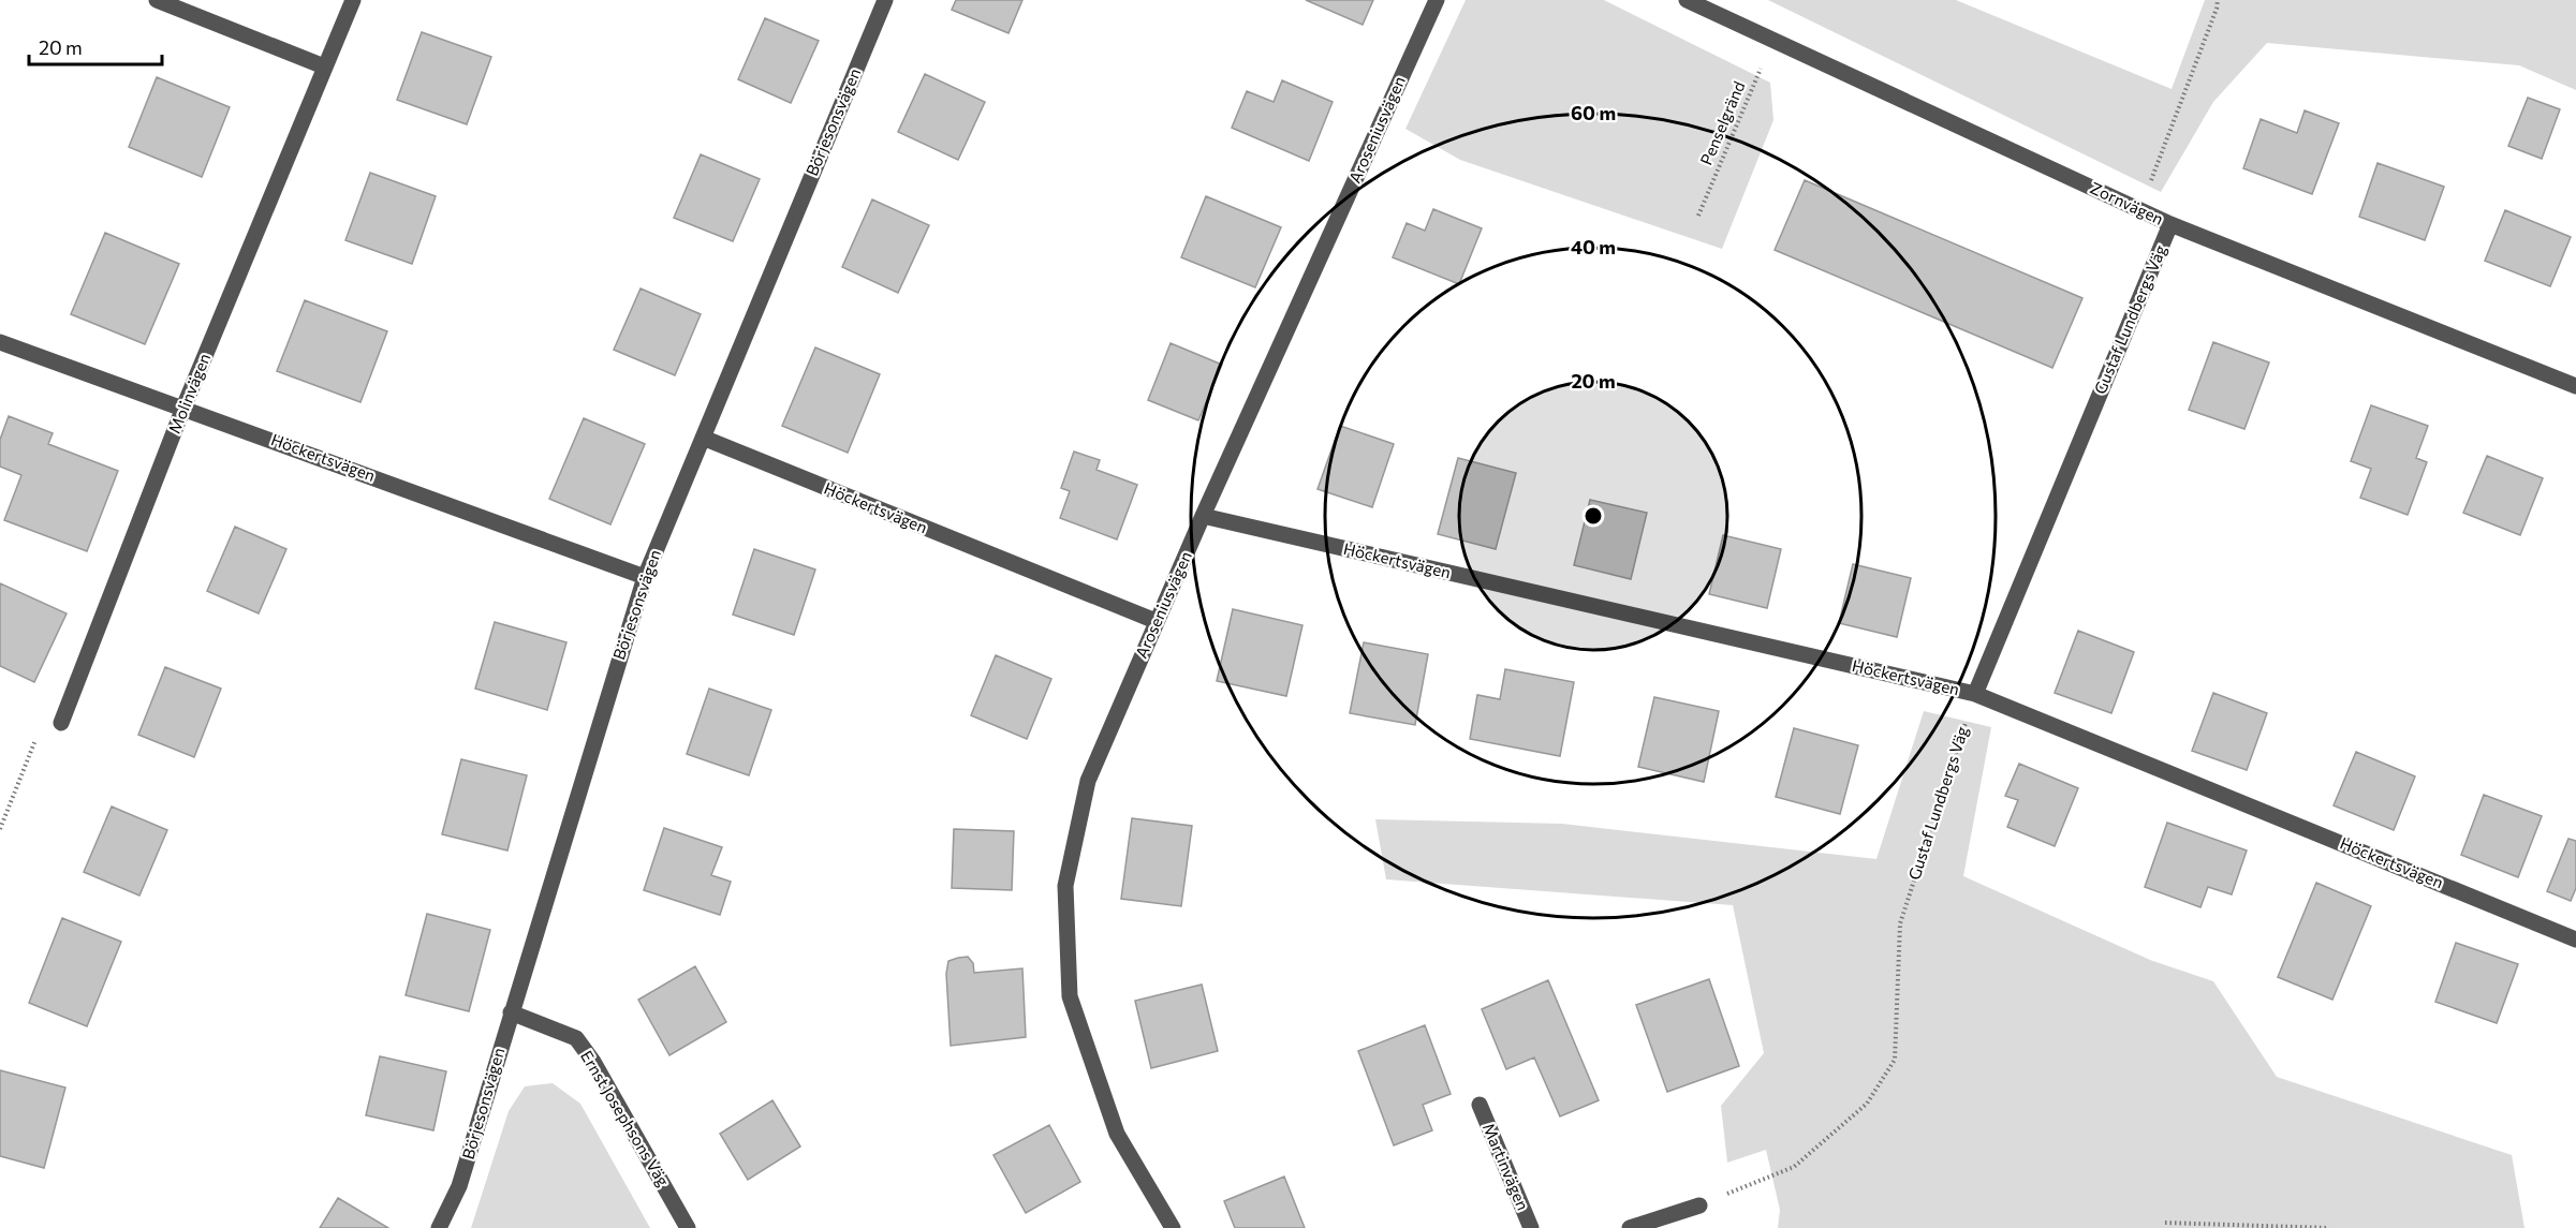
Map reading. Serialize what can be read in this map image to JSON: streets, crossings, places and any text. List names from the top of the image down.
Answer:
{
  "streets": {
    "street": [
      "Börjesonsvägen",
      "Aroseniusvägen",
      "Zornvägen",
      "Gustaf Lundbergs Väg",
      "Molinvägen",
      "Höckertsvägen",
      "Ernst Josephsons Väg",
      "Martinvägen"
    ],
    "path": ["Penselgränd"]
  },
  "crossings": [
    ["Börjesonsvägen", "Höckertsvägen"],
    ["Börjesonsvägen", "Ernst Josephsons Väg"],
    ["Penselgränd", "Zornvägen"],
    ["Aroseniusvägen", "Höckertsvägen"],
    ["Zornvägen", "Gustaf Lundbergs Väg"],
    ["Gustaf Lundbergs Väg", "Höckertsvägen"],
    ["Molinvägen", "Höckertsvägen"]
  ],
  "scale_bar": "20 m",
  "rings": ["60 m", "40 m", "20 m"]
}
